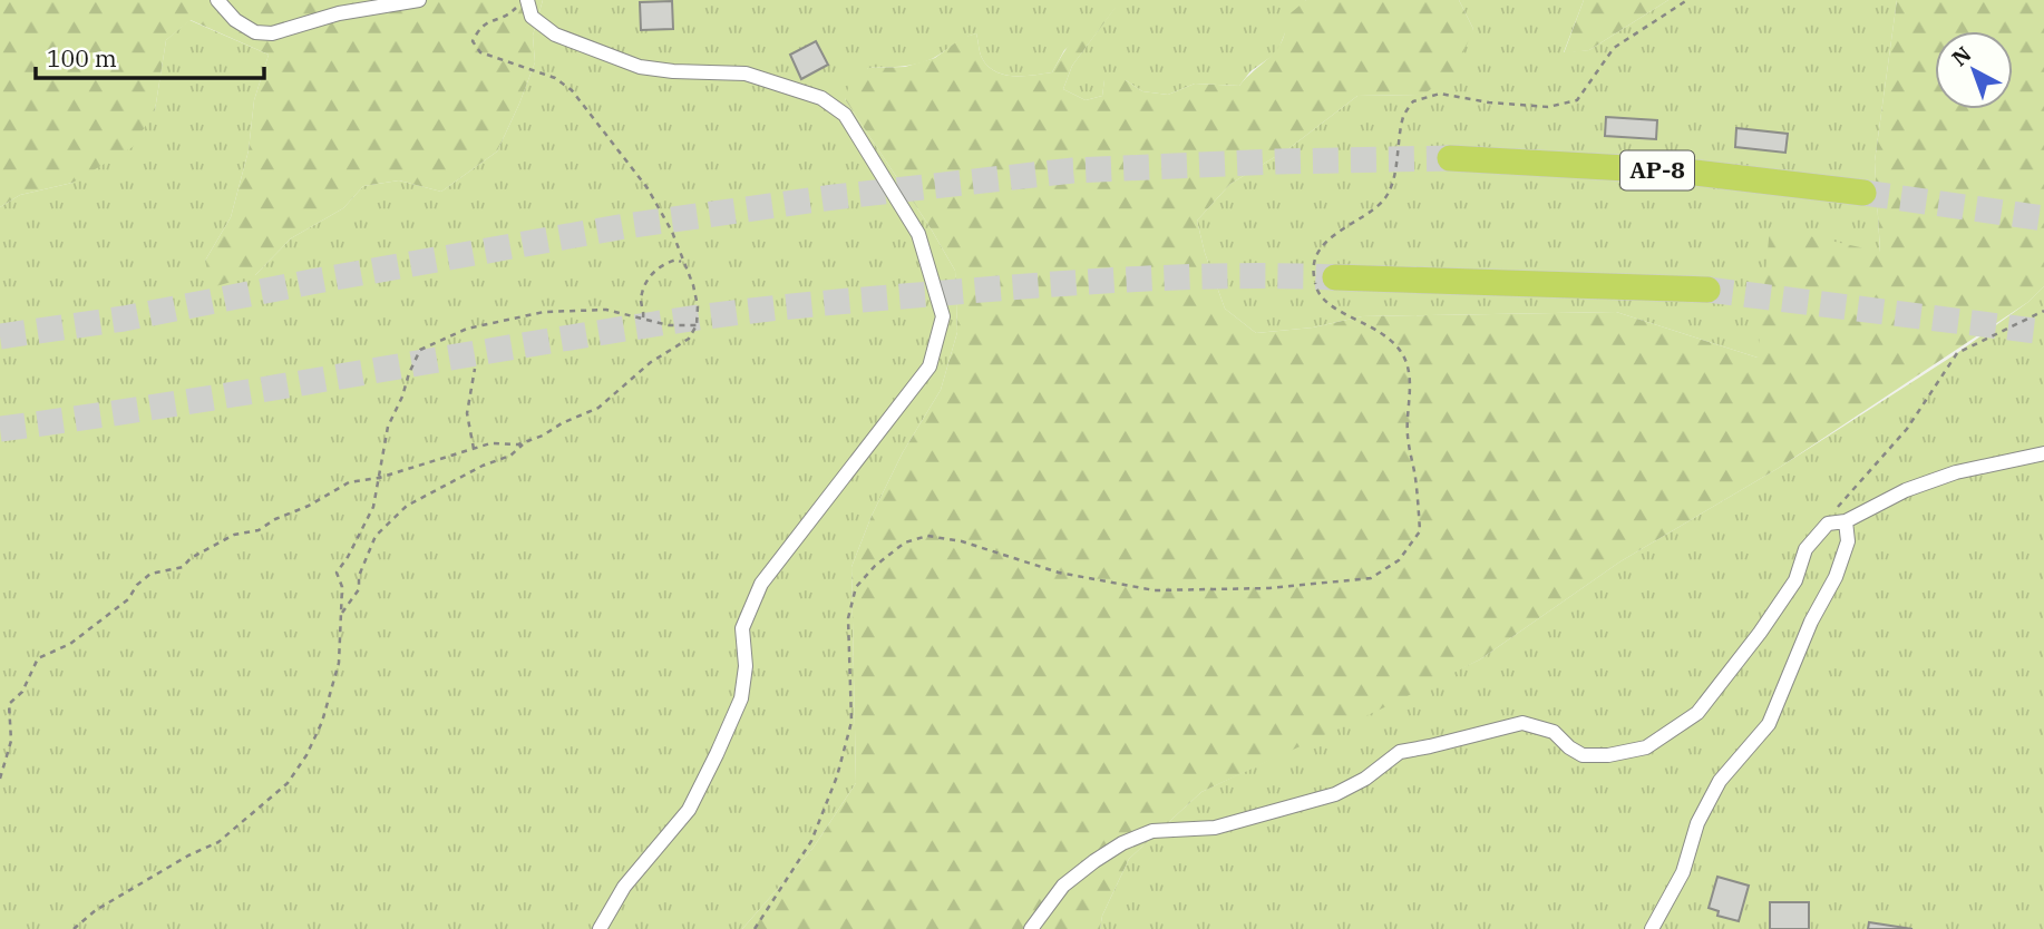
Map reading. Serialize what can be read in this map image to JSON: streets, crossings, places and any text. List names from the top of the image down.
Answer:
{
  "streets": {
    "highway": ["AP-8"]
  },
  "scale_bar": "100 m",
  "north": "top left"
}
